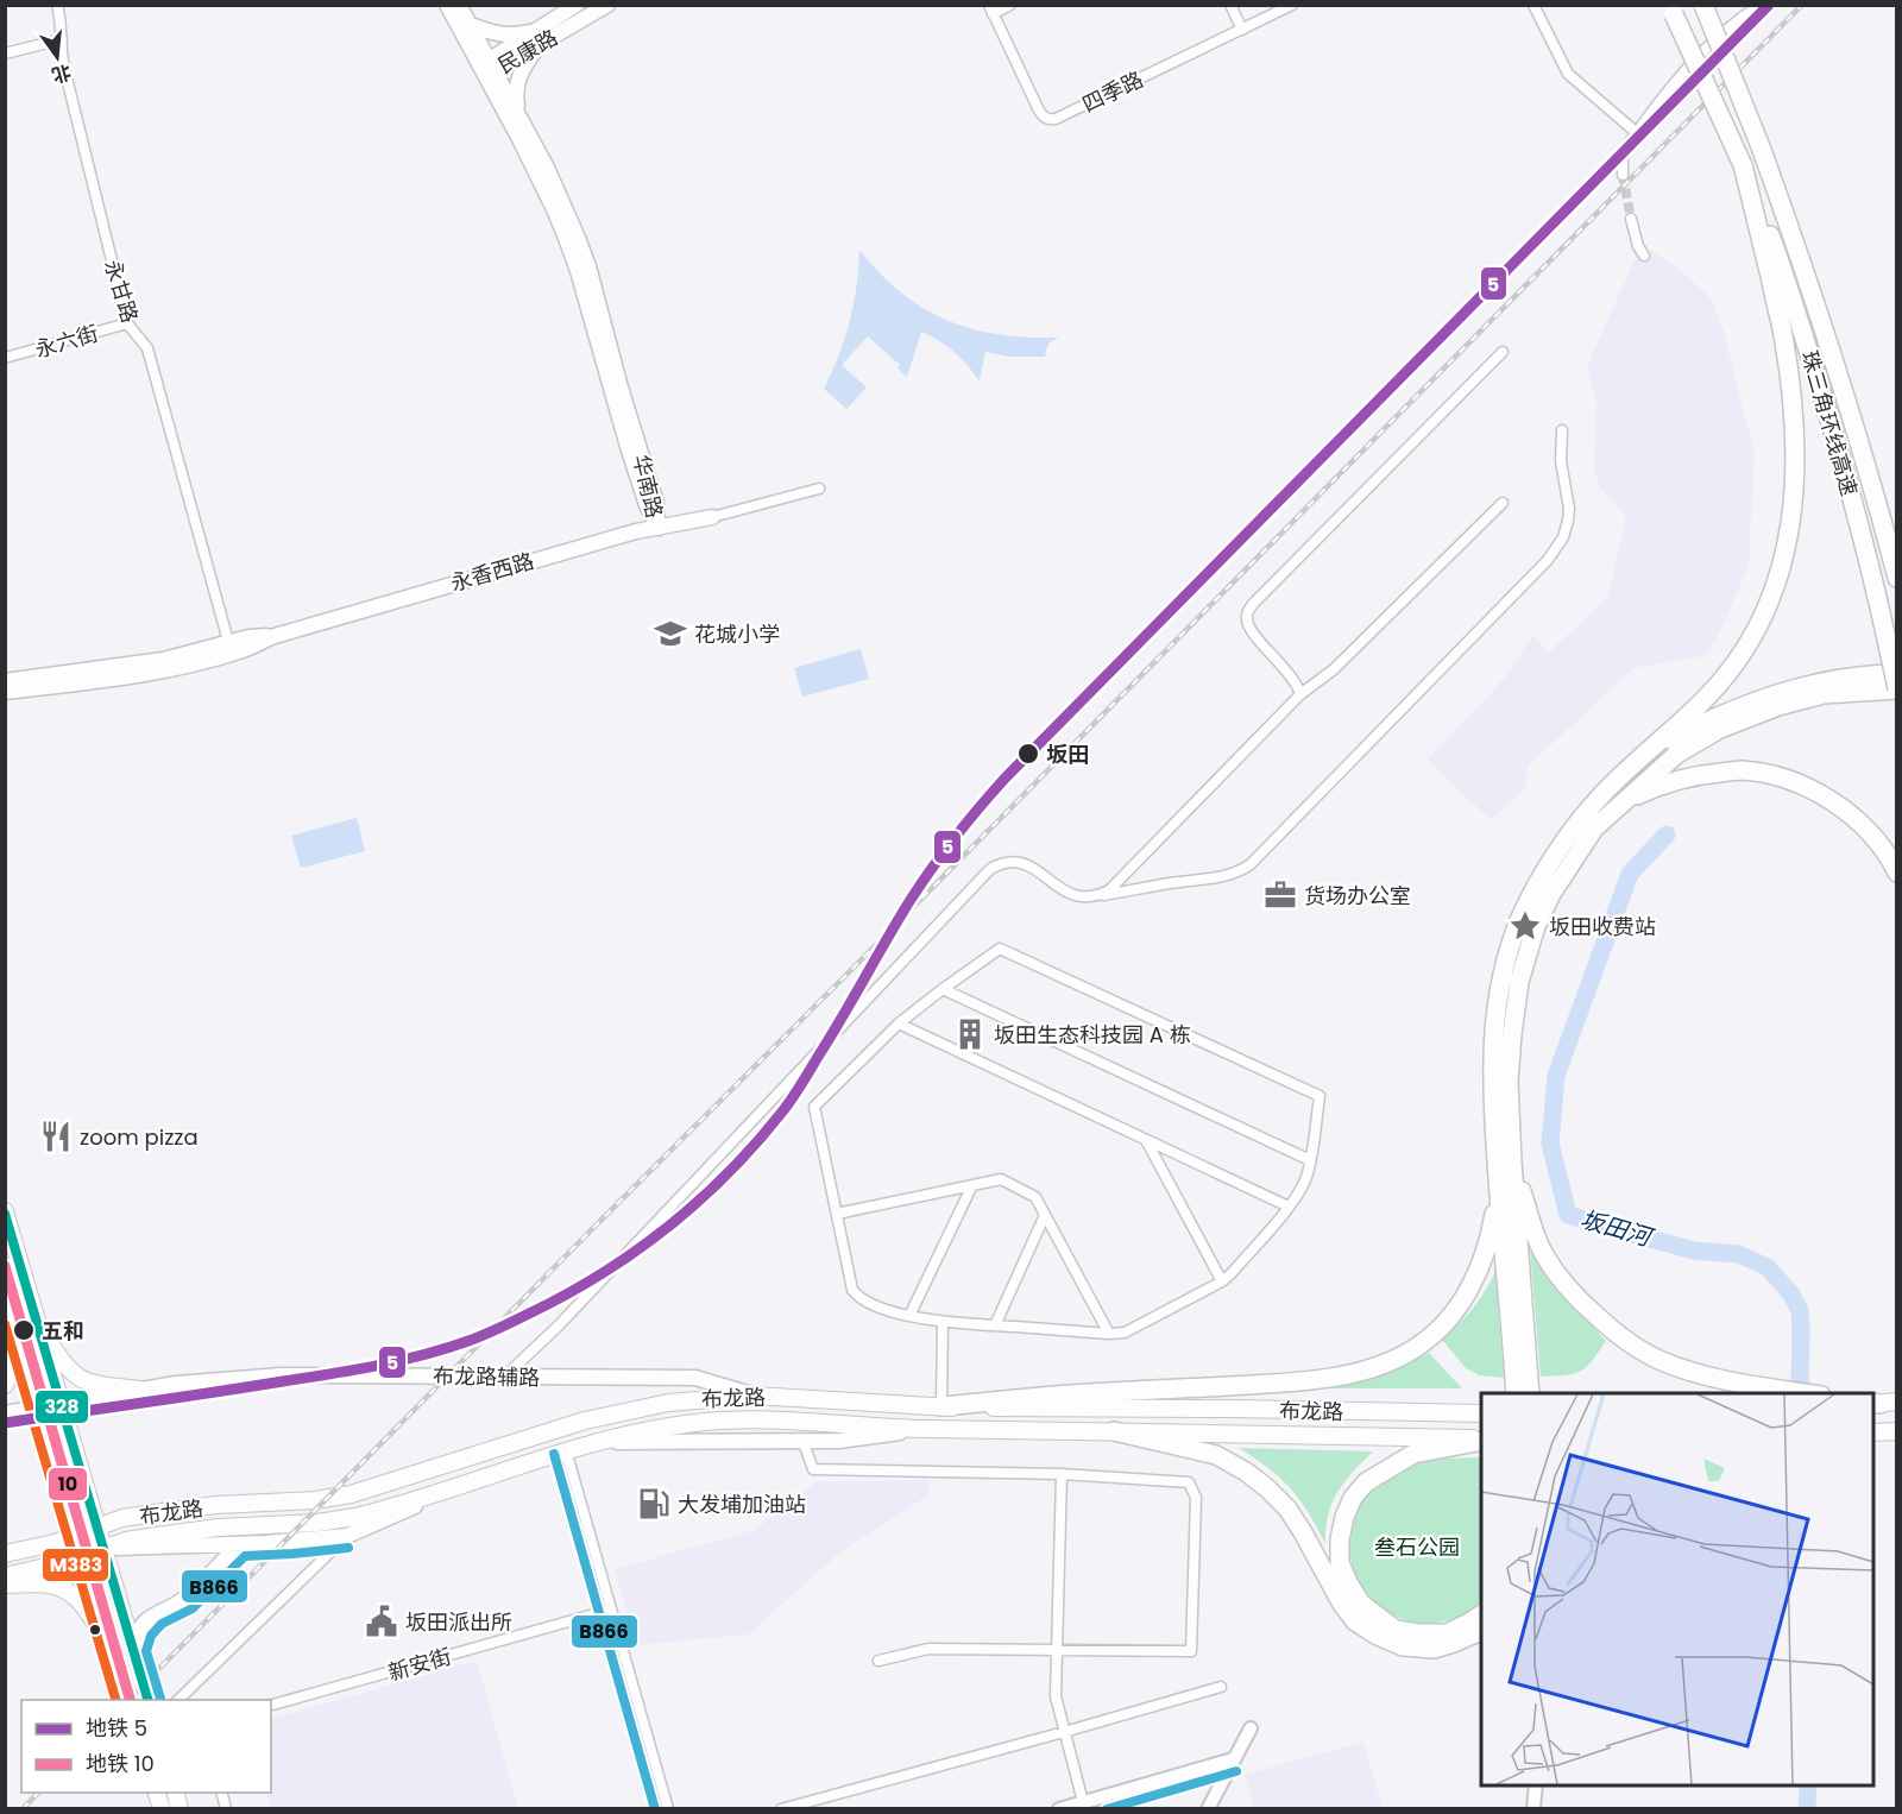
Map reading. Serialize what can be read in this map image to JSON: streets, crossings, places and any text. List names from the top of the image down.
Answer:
{
  "streets": {
    "highway": ["珠三角环线高速"],
    "main road": [
      "民康路",
      "华南路",
      "永香西路",
      "布龙路辅路",
      "布龙路"
    ],
    "street": [
      "四季路",
      "永甘路",
      "永六街",
      "新安街"
    ]
  },
  "crossings": [
    ["民康路", "华南路"],
    ["永甘路", "永六街"],
    ["永甘路", "永香西路"],
    ["华南路", "永香西路"],
    ["布龙路辅路", "布龙路"]
  ],
  "water": ["坂田河"],
  "parks": ["叁石公园"],
  "places": {
    "school or university": ["花城小学"],
    "other": ["坂田", "五和"],
    "office": ["货场办公室"],
    "place": ["坂田收费站"],
    "building": ["坂田生态科技园 A 栋"],
    "restaurant": ["zoom pizza"],
    "fuel station": ["大发埔加油站"],
    "public building": ["坂田派出所"]
  },
  "lines": [
    "metro line 5",
    "transit line 328",
    "metro line 10",
    "transit line M383",
    "transit line B866"
  ],
  "legend": ["地铁 5", "地铁 10"],
  "north": "bottom"
}
